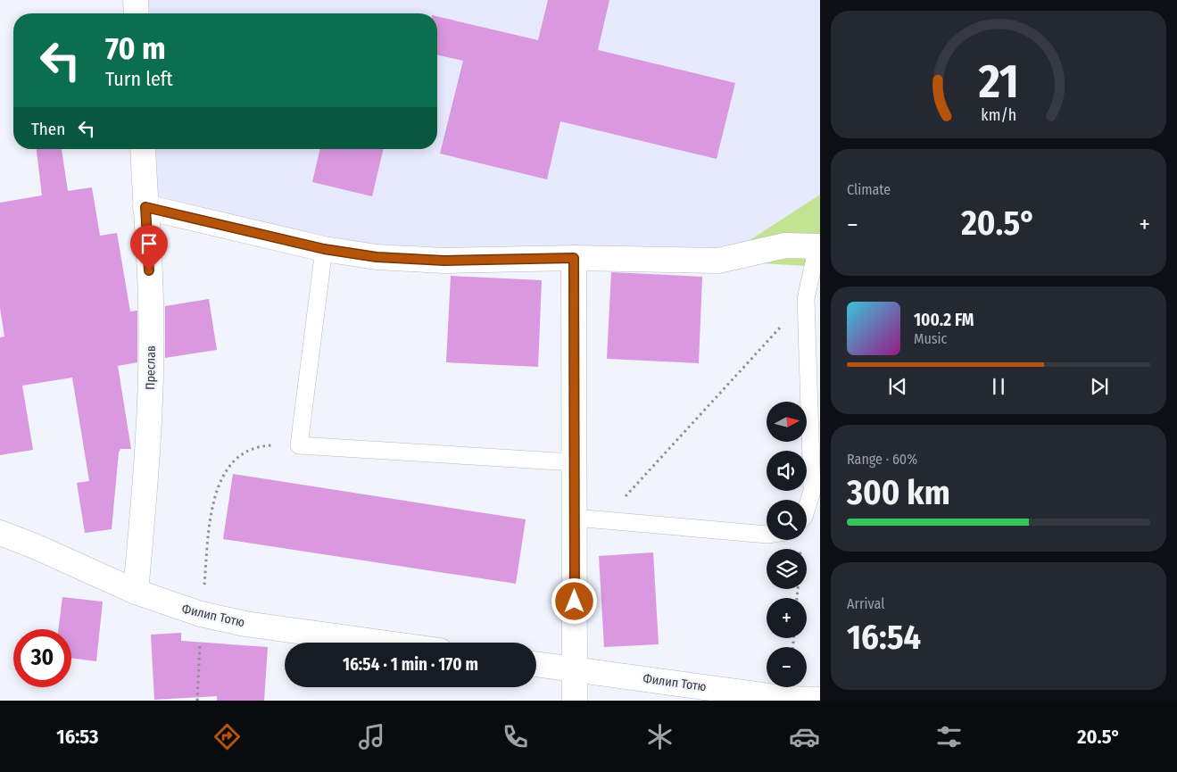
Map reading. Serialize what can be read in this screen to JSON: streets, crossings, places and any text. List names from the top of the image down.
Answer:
{
  "streets": {
    "street": ["Преслав", "Филип Тотю"]
  },
  "crossings": [
    ["Преслав", "Филип Тотю"]
  ],
  "north": "right",
  "page": {
    "turn": ["70 m", "Turn left"],
    "then": "Then",
    "tile": [
      "Climate",
      ["Range · 60%", "300 km"],
      ["Arrival", "16:54"]
    ],
    "heat": ["−", "20.5°", "+"],
    "song": ["100.2 FM", "Music"],
    "map_buttons": ["+", "−"],
    "limit": "30",
    "trip": "16:54 · 1 min · 170 m",
    "tabs": ["16:53", "20.5°"],
    "gauge": ["21", "km/h"]
  }
}
